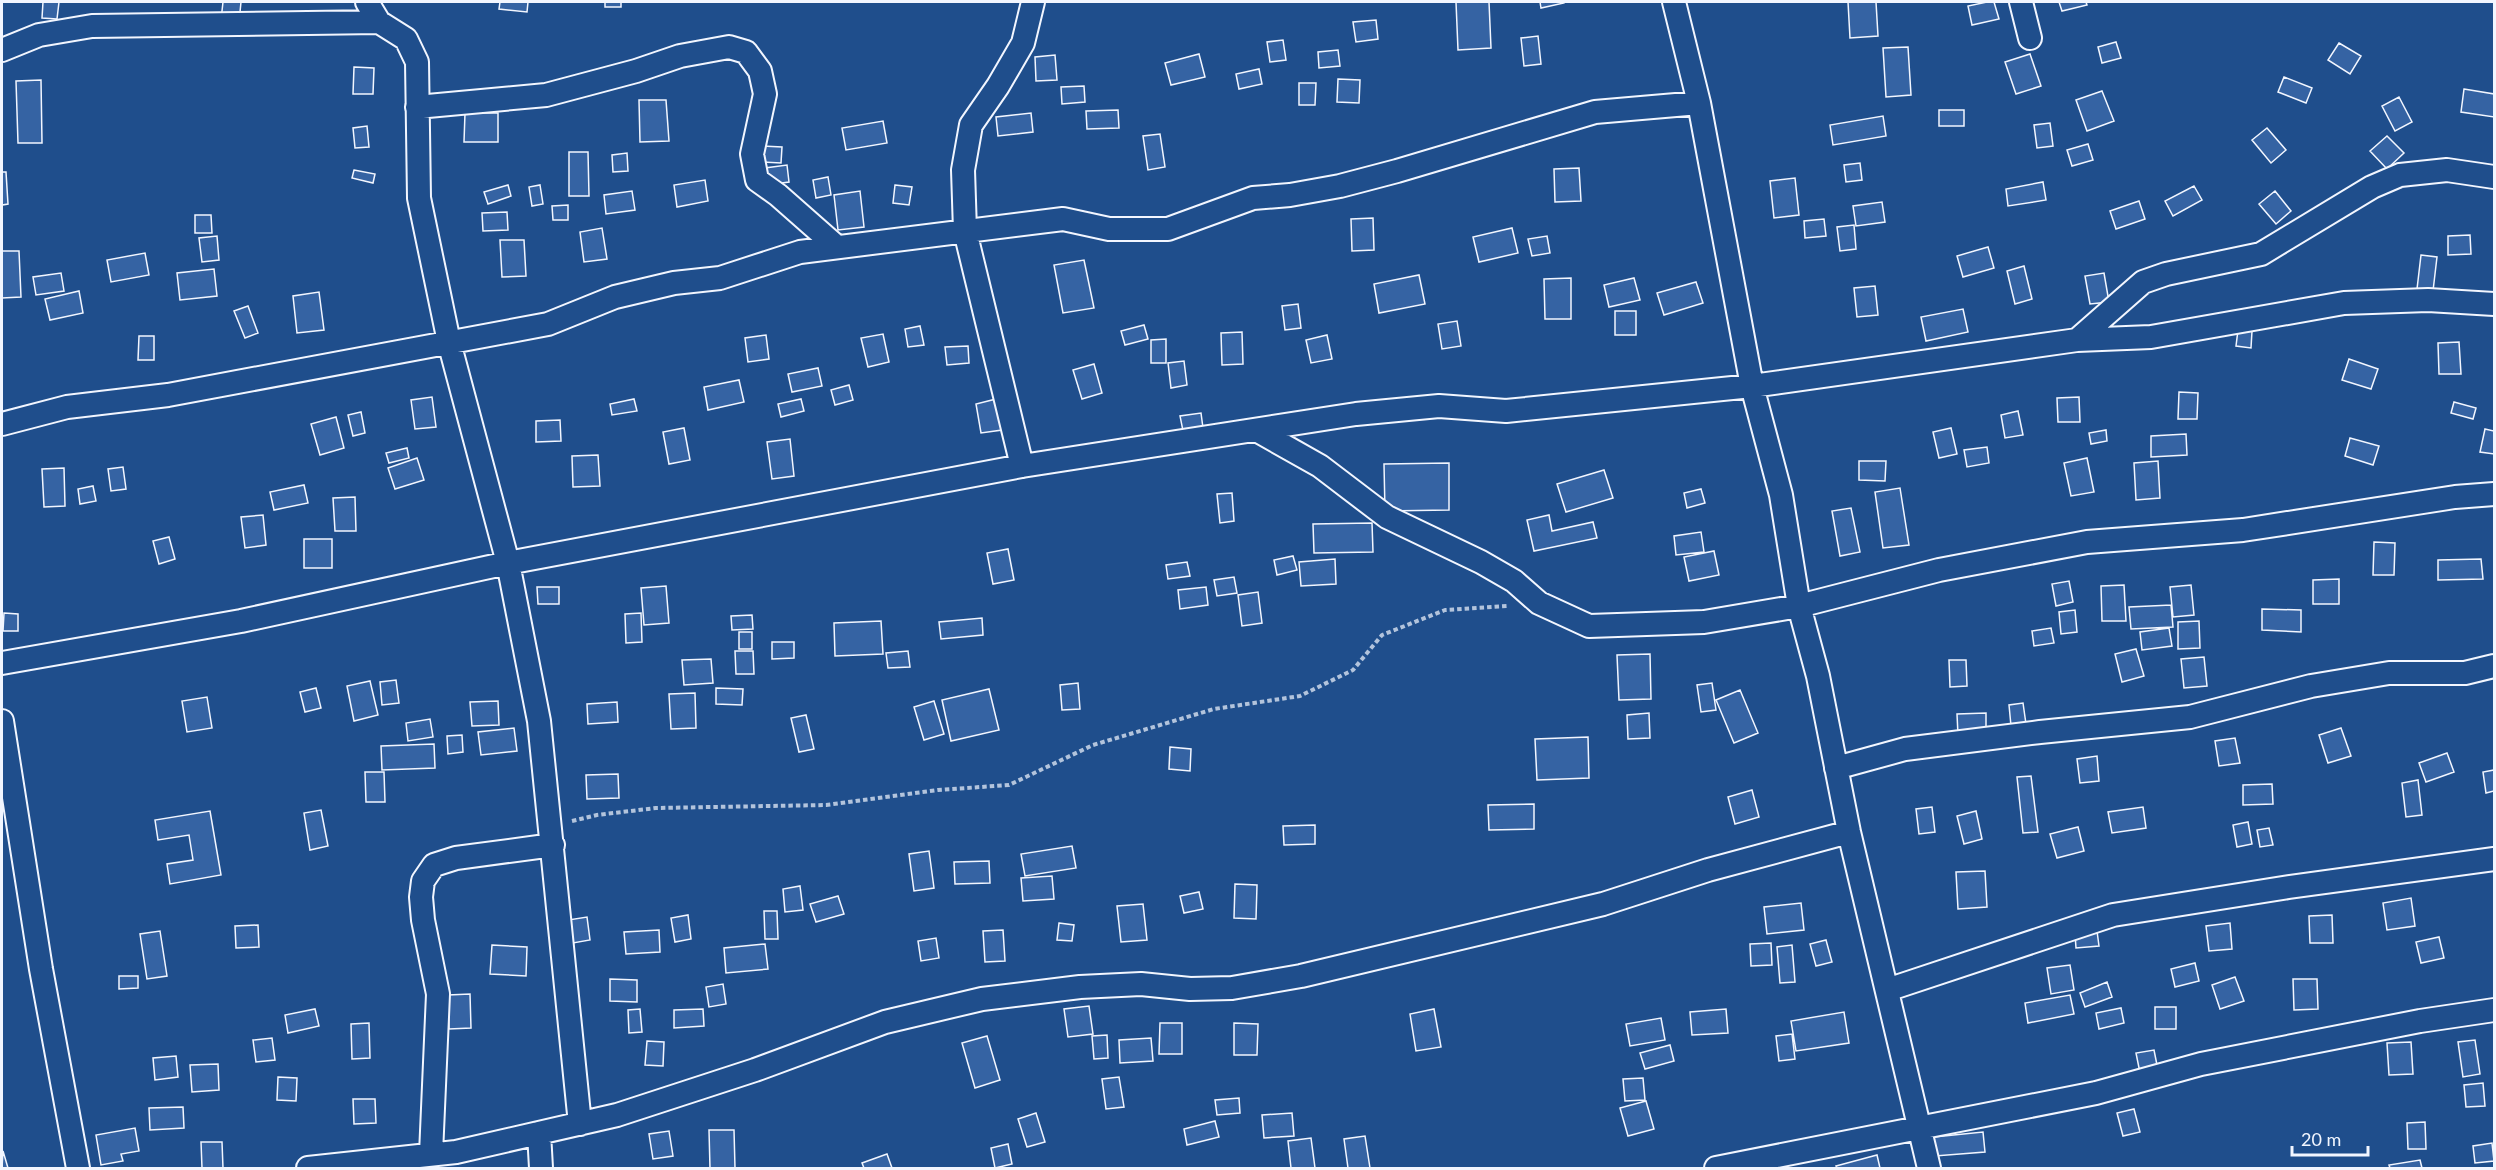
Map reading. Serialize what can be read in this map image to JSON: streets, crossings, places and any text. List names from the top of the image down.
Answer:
{
  "scale_bar": "20 m"
}
